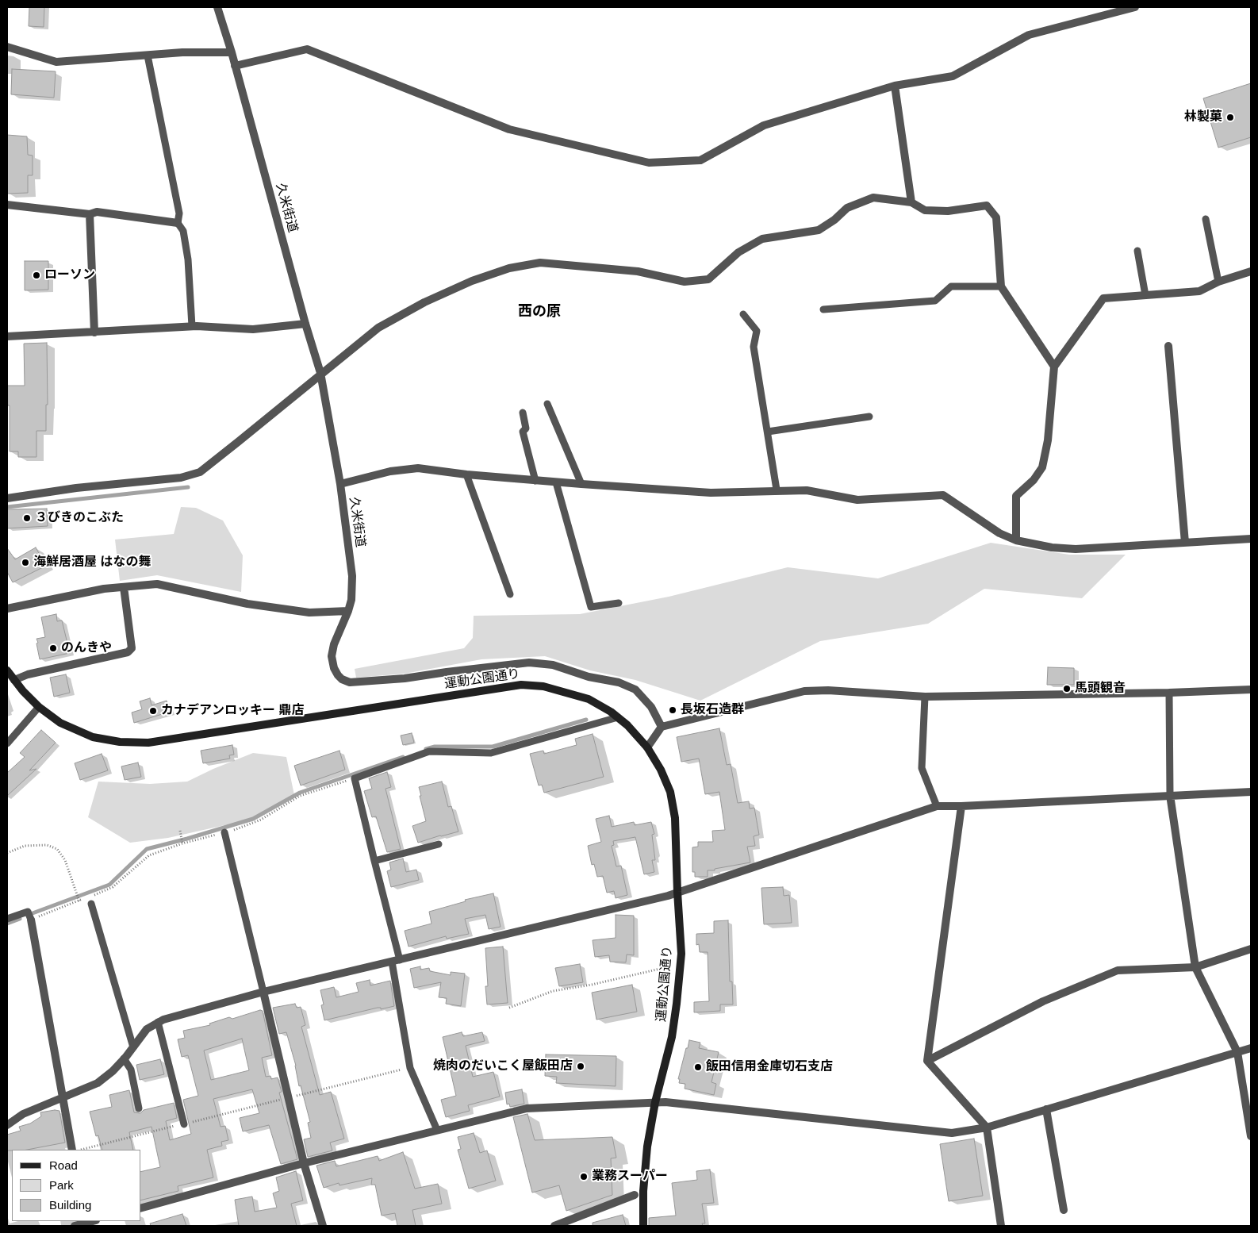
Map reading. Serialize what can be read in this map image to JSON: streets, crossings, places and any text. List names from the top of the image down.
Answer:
{
  "streets": {
    "street": ["久米街道", "運動公園通り"]
  },
  "districts": ["西の原"],
  "places": [
    "林製菓",
    "ローソン",
    "３びきのこぶた",
    "海鮮居酒屋 はなの舞",
    "のんきや",
    "馬頭観音",
    "長坂石造群",
    "カナデアンロッキー 鼎店",
    "焼肉のだいこく屋飯田店",
    "飯田信用金庫切石支店",
    "業務スーパー"
  ],
  "legend": ["Road", "Park", "Building"]
}
